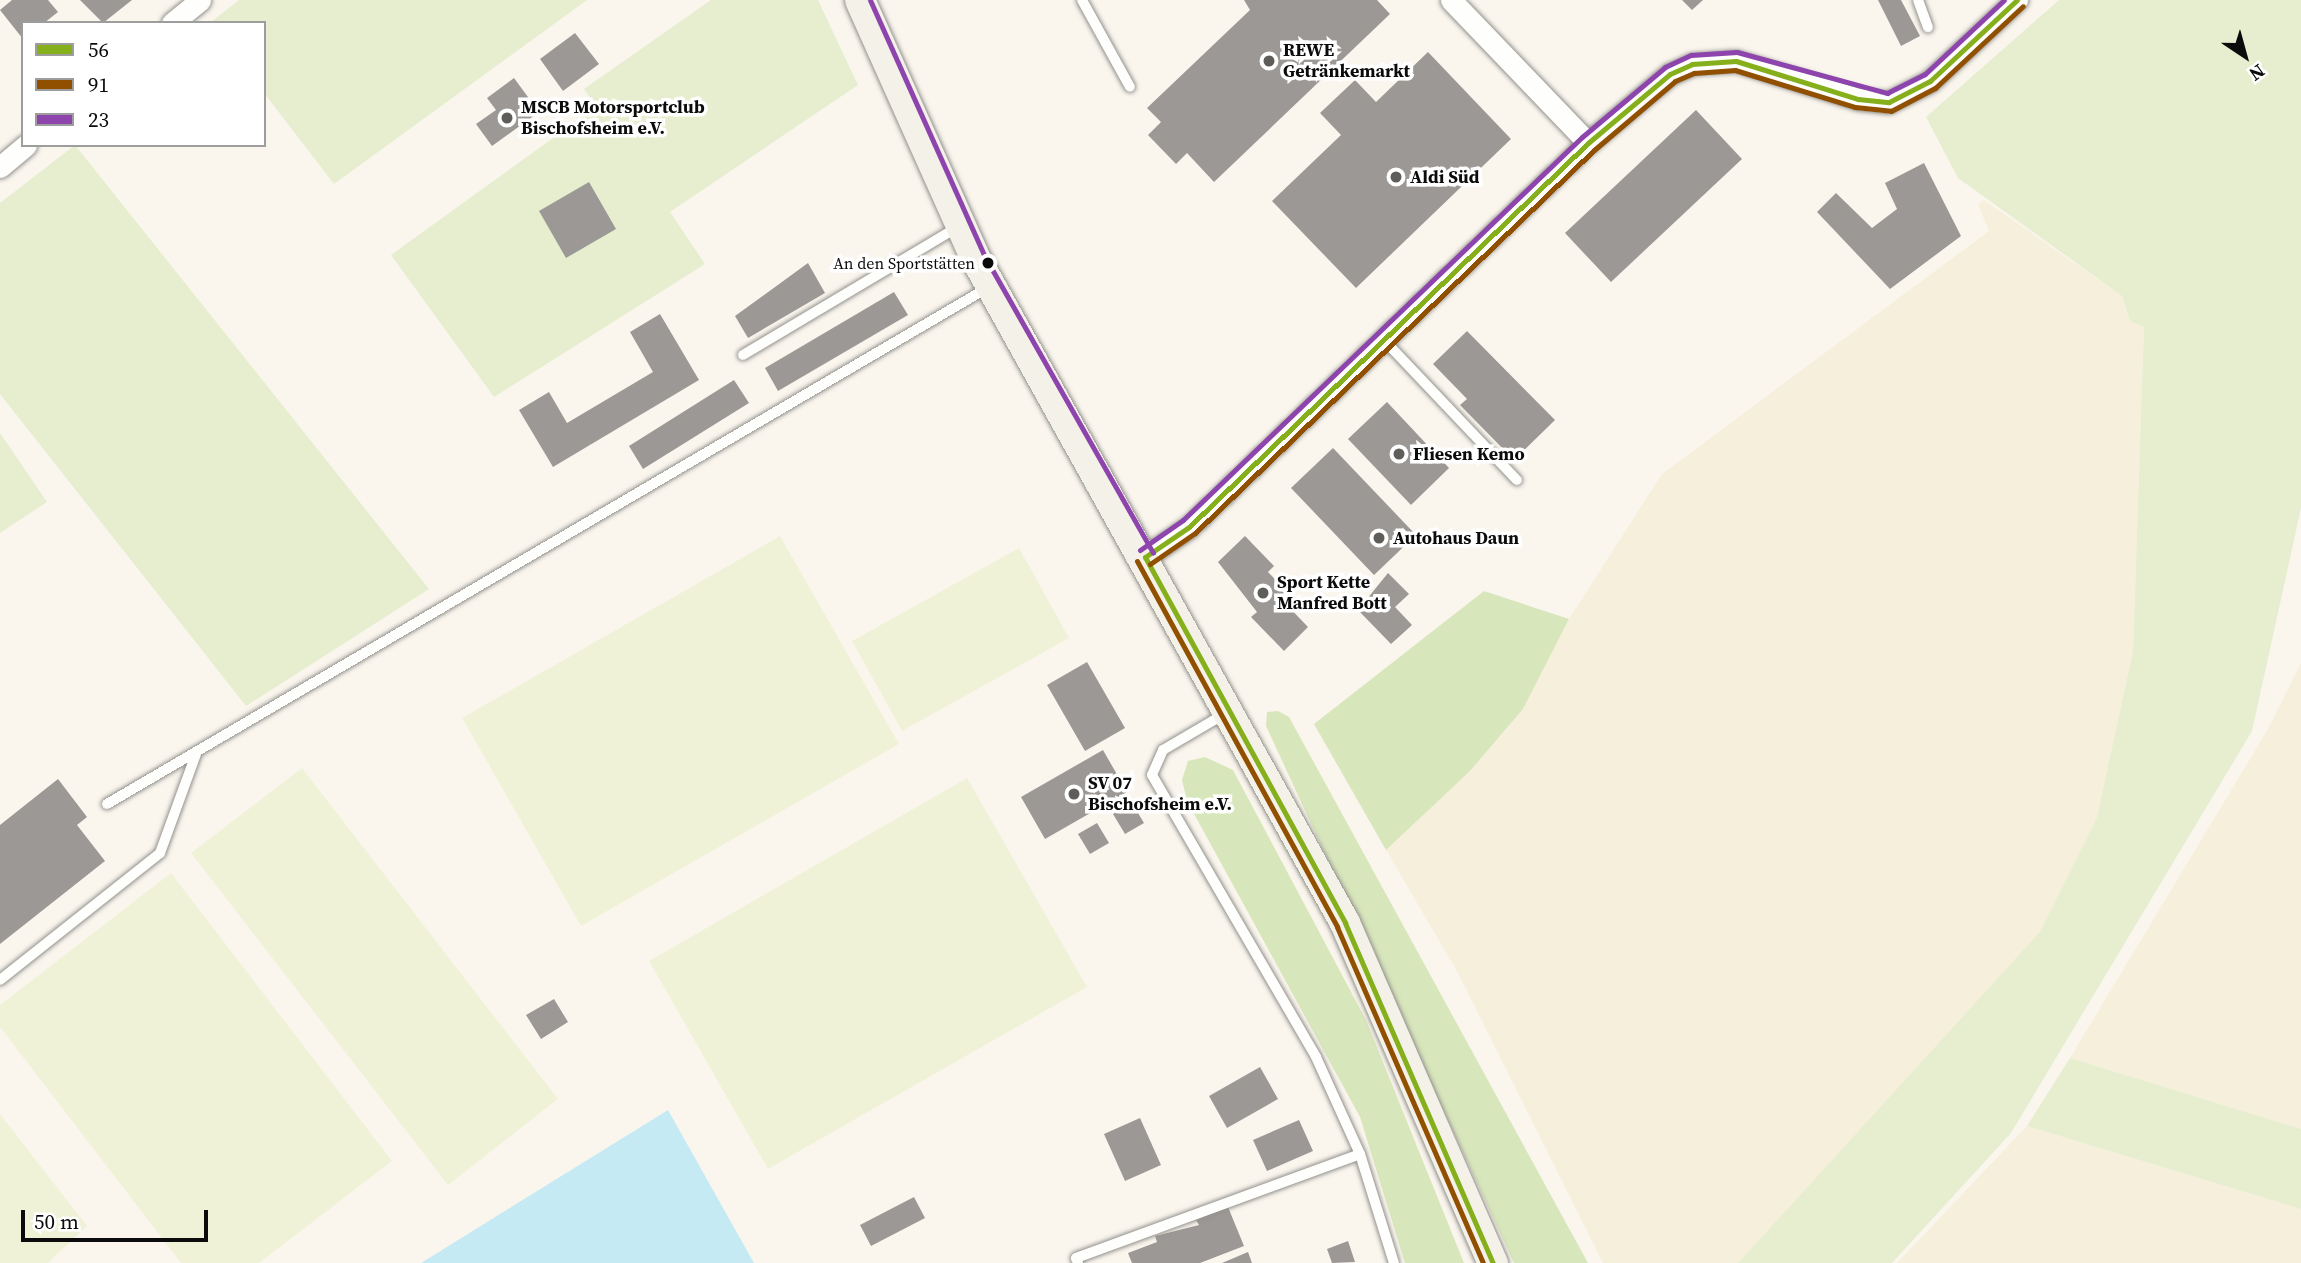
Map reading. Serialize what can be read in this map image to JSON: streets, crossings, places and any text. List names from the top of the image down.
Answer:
{
  "places": [
    "REWE Getränkemarkt",
    "MSCB Motorsportclub Bischofsheim e.V.",
    "Aldi Süd",
    "An den Sportstätten",
    "Fliesen Kemo",
    "Autohaus Daun",
    "Sport Kette Manfred Bott",
    "SV 07 Bischofsheim e.V."
  ],
  "lines": ["transit line 56", "transit line 23", "transit line 91"],
  "legend": ["56", "91", "23"],
  "scale_bar": "50 m",
  "north": "bottom right"
}
